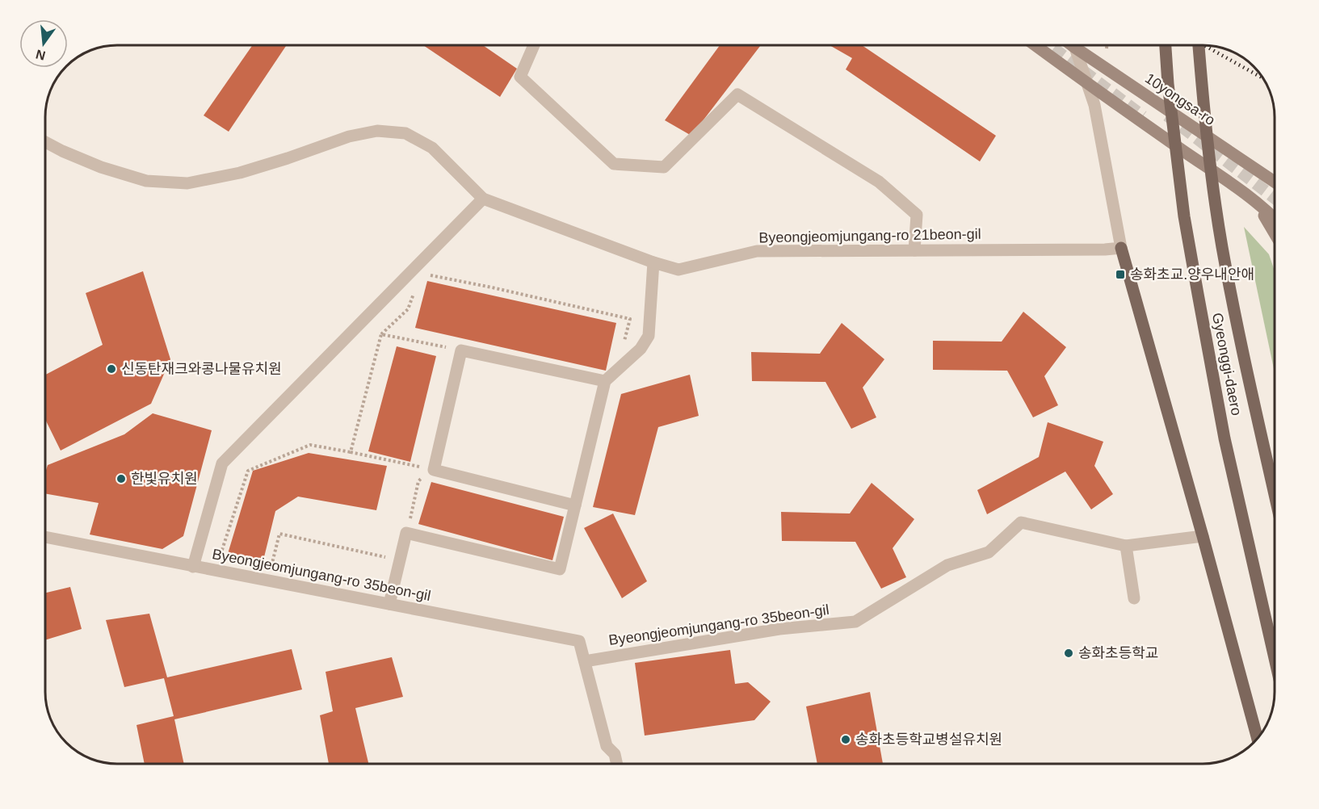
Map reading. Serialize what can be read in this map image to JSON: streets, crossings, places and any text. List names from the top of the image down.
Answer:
{
  "streets": {
    "main road": ["Gyeonggi-daero"],
    "street": ["10yongsa-ro", "Byeongjeomjungang-ro 21beon-gil", "Byeongjeomjungang-ro 35beon-gil"]
  },
  "places": {
    "transit": ["송화초교.양우내안애"],
    "other": [
      "신동탄재크와콩나물유치원",
      "한빛유치원",
      "송화초등학교",
      "송화초등학교병설유치원"
    ]
  },
  "north": "bottom"
}
